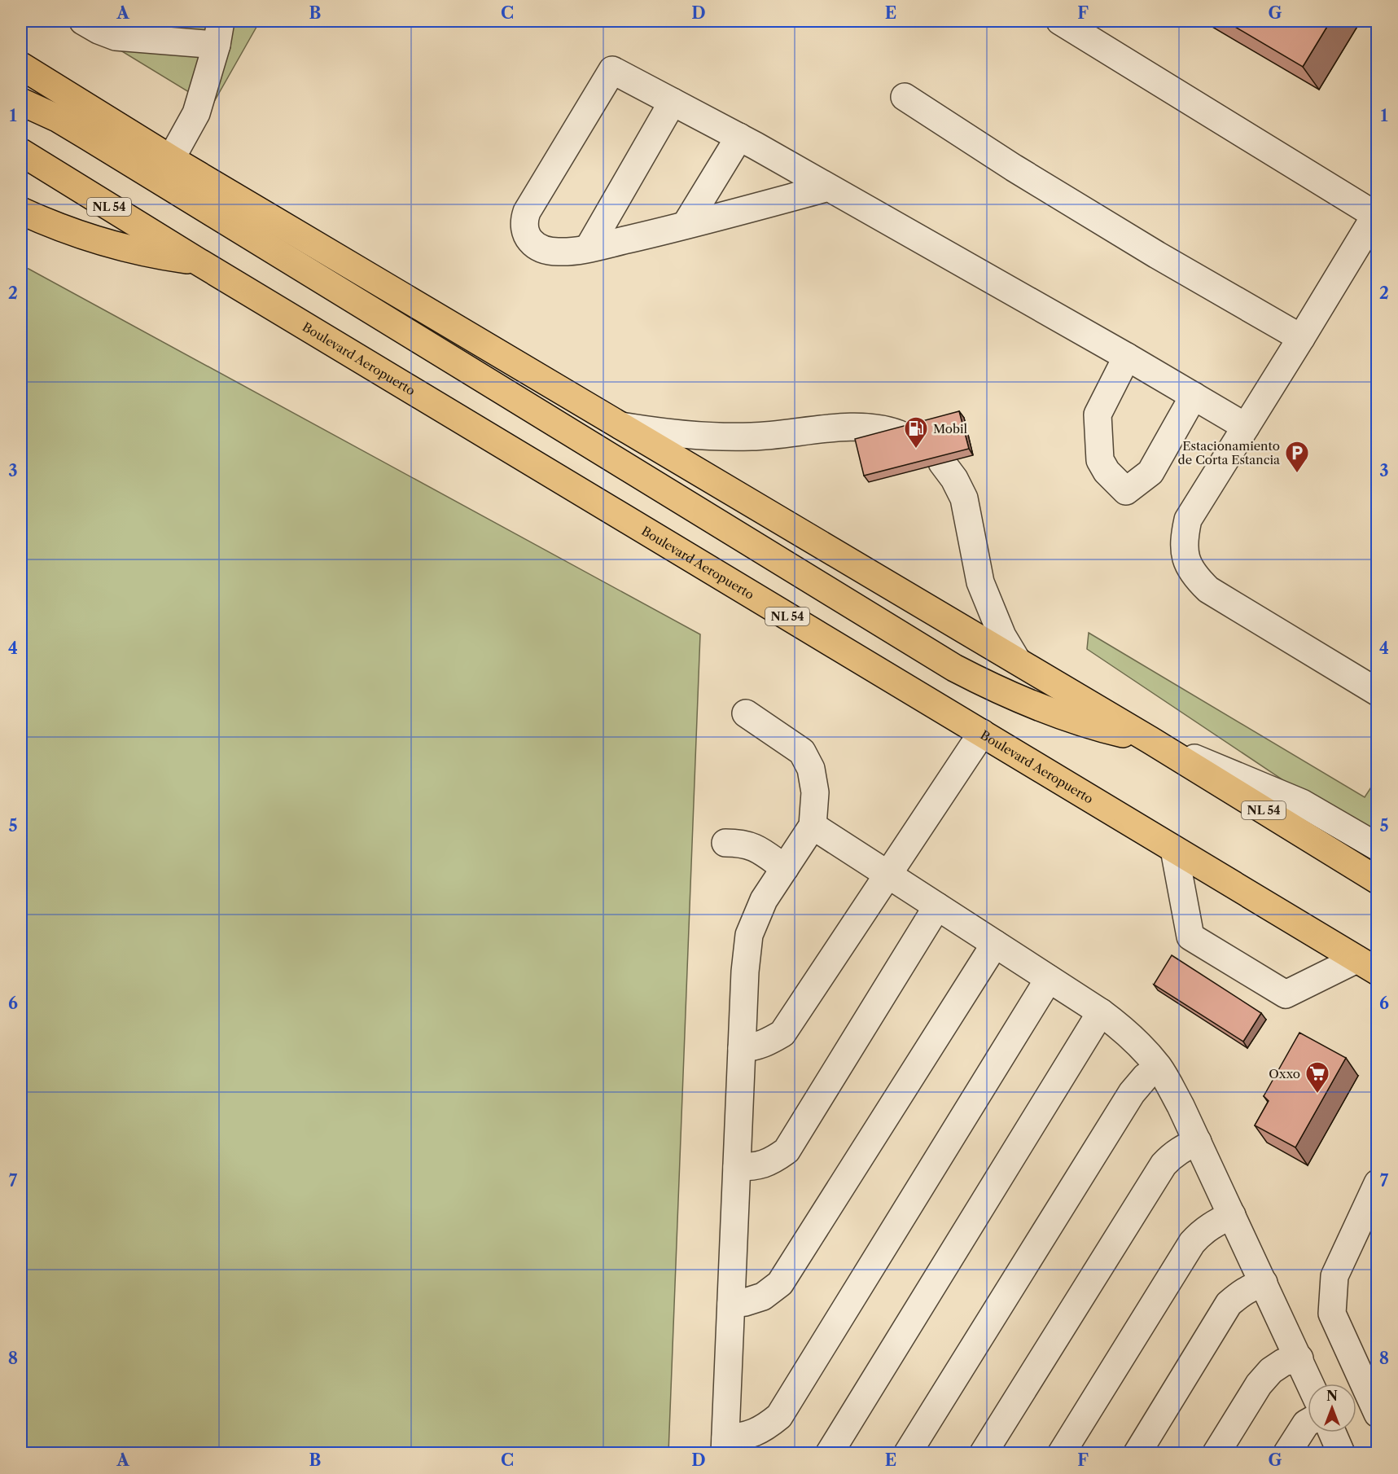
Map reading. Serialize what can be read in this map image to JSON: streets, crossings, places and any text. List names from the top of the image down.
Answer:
{
  "streets": {
    "highway": ["NL 54", "Boulevard Aeropuerto"]
  },
  "places": {
    "fuel station": ["Mobil"],
    "parking": ["Estacionamiento de Corta Estancia"],
    "supermarket": ["Oxxo"]
  },
  "north": "top",
  "grid": {
    "columns": [
      "A",
      "B",
      "C",
      "D",
      "E",
      "F",
      "G"
    ],
    "rows": [
      "1",
      "2",
      "3",
      "4",
      "5",
      "6",
      "7",
      "8"
    ]
  }
}
